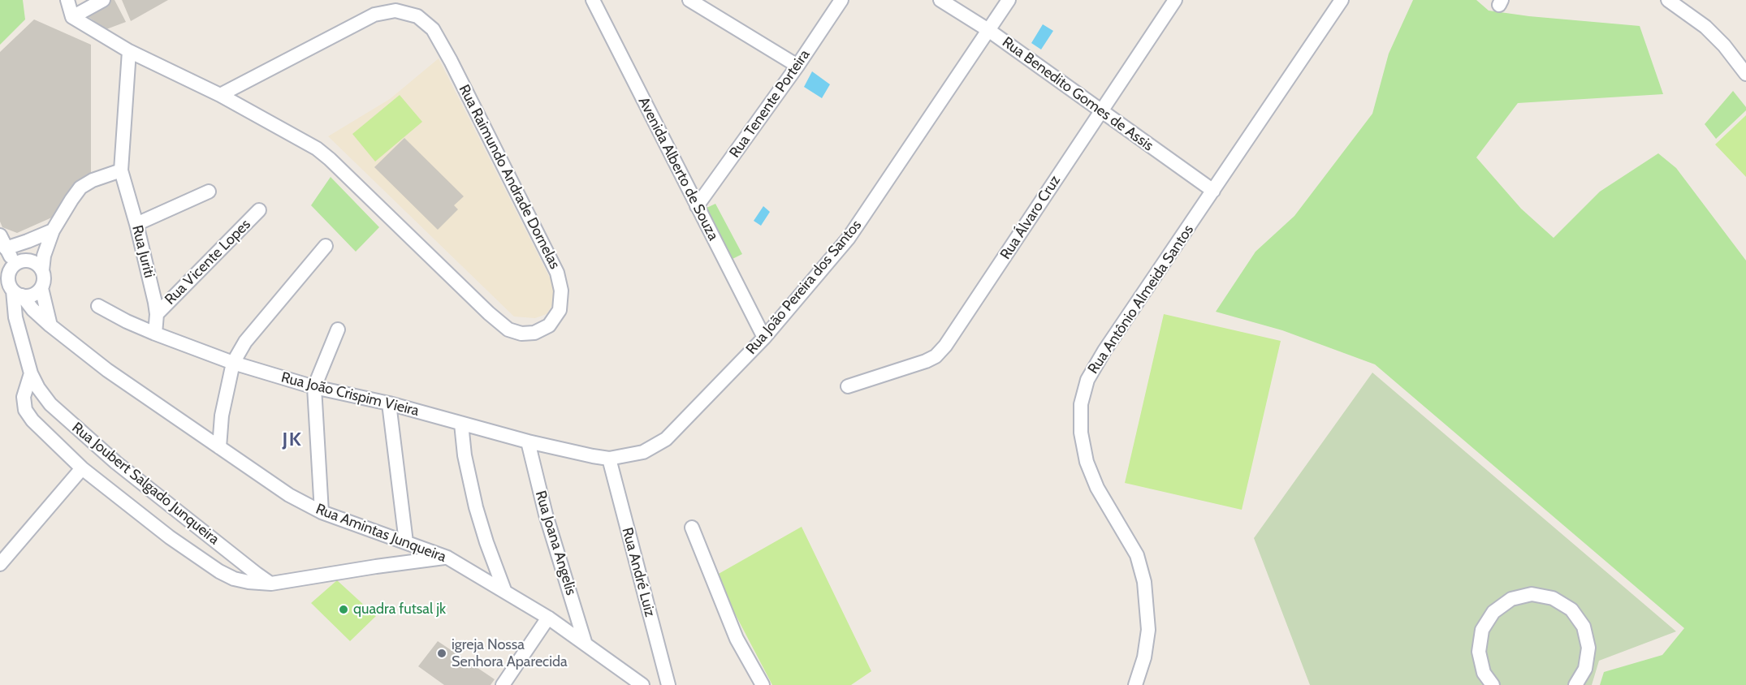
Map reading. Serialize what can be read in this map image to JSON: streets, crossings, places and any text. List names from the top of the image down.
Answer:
{
  "streets": {
    "street": [
      "Rua Benedito Gomes de Assis",
      "Rua Tenente Porteira",
      "Avenida Alberto de Souza",
      "Rua Raimundo Andrade Dornelas",
      "Rua Álvaro Cruz",
      "Rua Juriti",
      "Rua Vicente Lopes",
      "Rua João Pereira dos Santos",
      "Rua Antônio Almeida Santos",
      "Rua João Crispim Vieira",
      "Rua Joubert Salgado Junqueira",
      "Rua Amintas Junqueira",
      "Rua Joana Angelis",
      "Rua André Luiz"
    ]
  },
  "crossings": [
    ["Rua Benedito Gomes de Assis", "Rua Álvaro Cruz"],
    ["Rua Benedito Gomes de Assis", "Rua João Pereira dos Santos"],
    ["Rua Benedito Gomes de Assis", "Rua Antônio Almeida Santos"],
    ["Rua Tenente Porteira", "Avenida Alberto de Souza"],
    ["Avenida Alberto de Souza", "Rua João Pereira dos Santos"],
    ["Rua Raimundo Andrade Dornelas", "Rua Juriti"],
    ["Rua Juriti", "Rua Vicente Lopes"],
    ["Rua Juriti", "Rua João Crispim Vieira"],
    ["Rua João Pereira dos Santos", "Rua João Crispim Vieira"],
    ["Rua João Pereira dos Santos", "Rua André Luiz"],
    ["Rua João Crispim Vieira", "Rua Joana Angelis"],
    ["Rua João Crispim Vieira", "Rua André Luiz"],
    ["Rua Joubert Salgado Junqueira", "Rua Amintas Junqueira"],
    ["Rua Amintas Junqueira", "Rua Joana Angelis"]
  ],
  "districts": ["JK"],
  "places": ["quadra futsal jk", "igreja Nossa Senhora Aparecida"]
}
